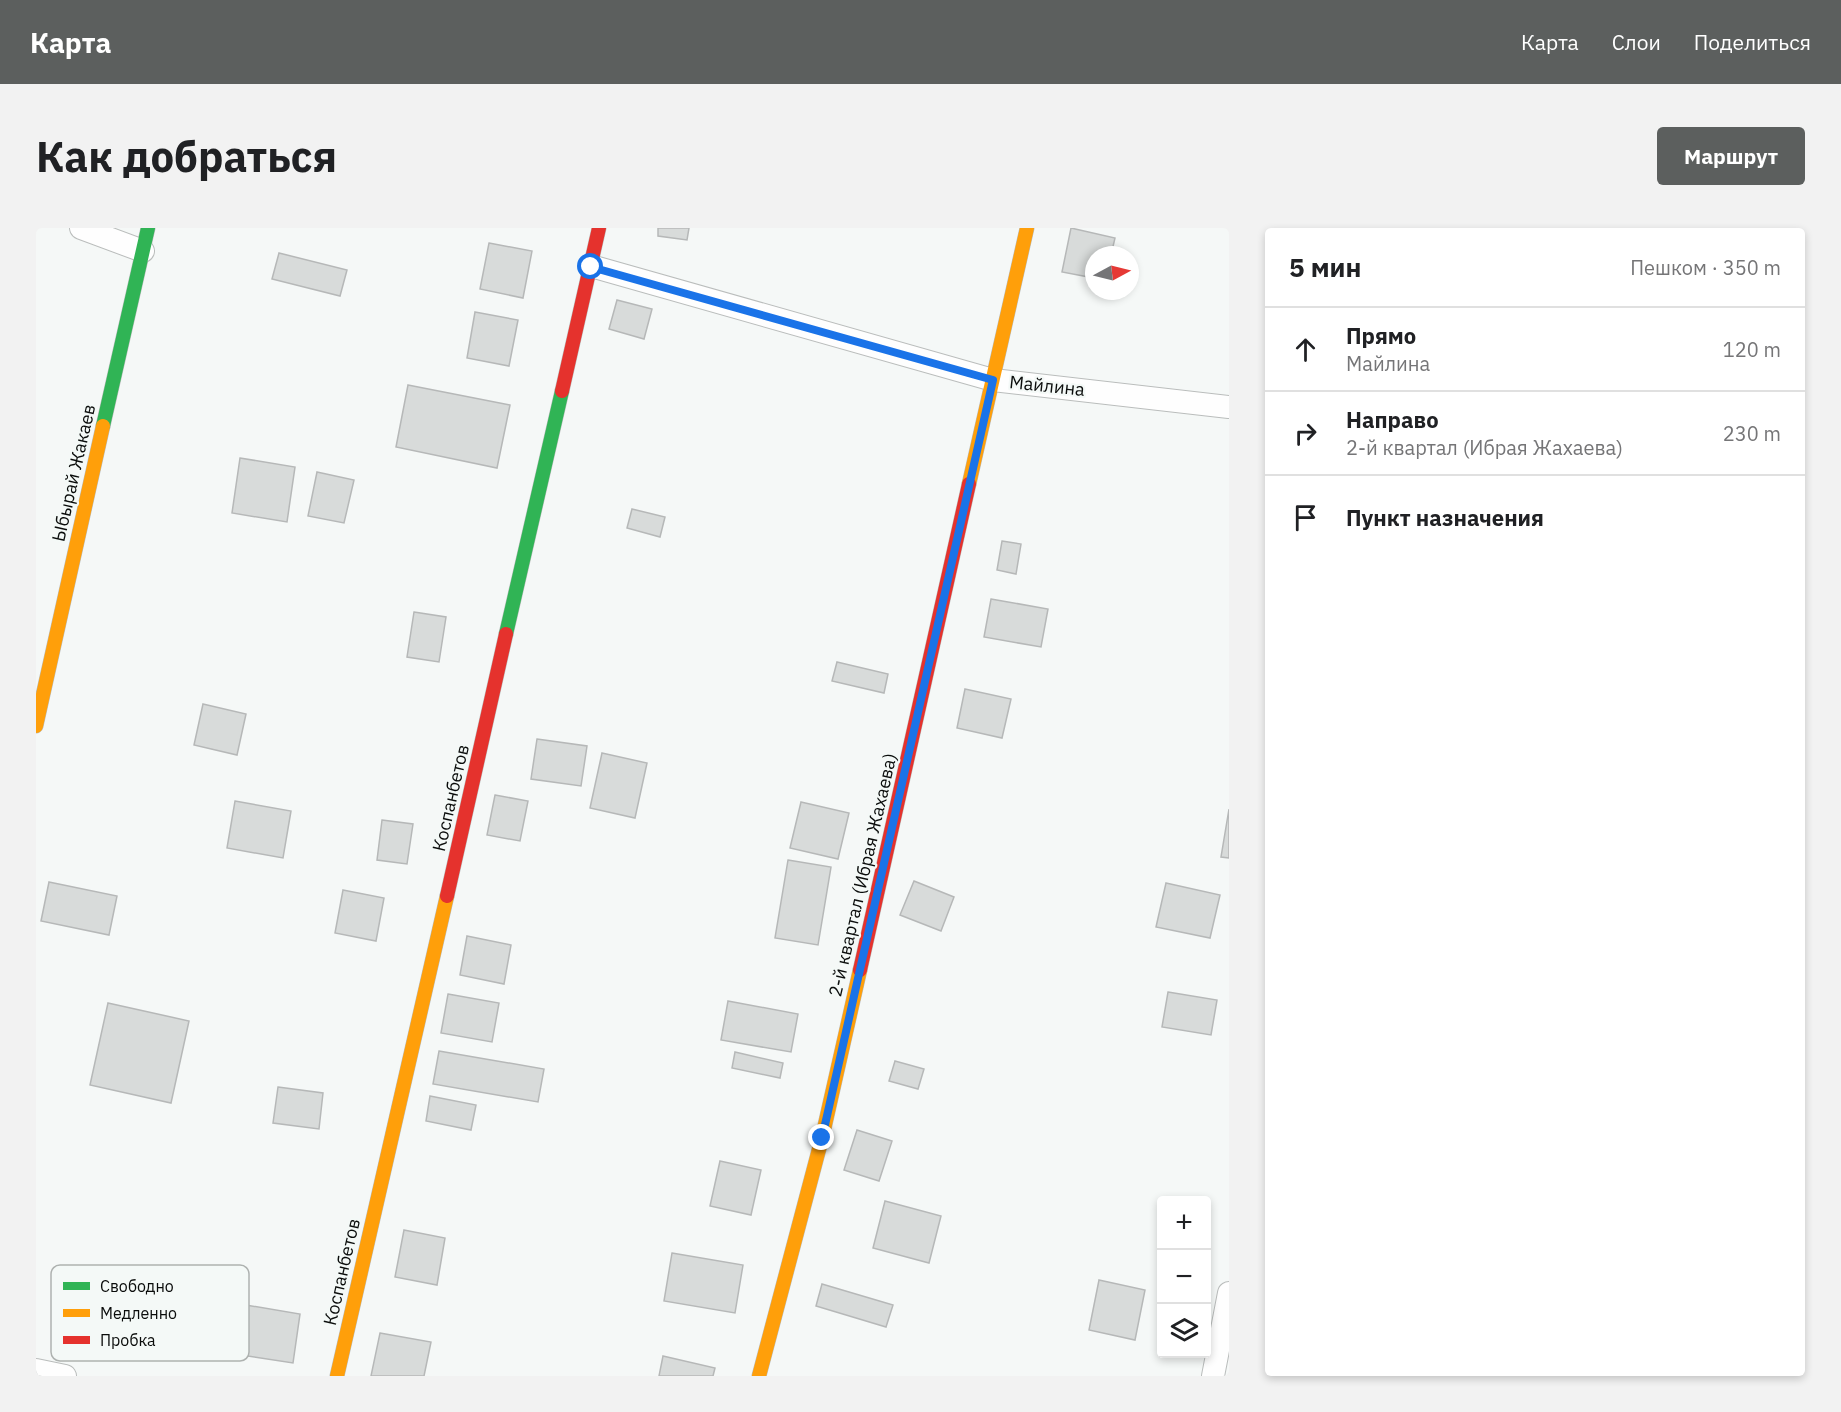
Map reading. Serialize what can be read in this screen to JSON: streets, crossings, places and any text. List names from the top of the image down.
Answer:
{
  "streets": {
    "street": [
      "Майлина",
      "Ыбырай Жакаев",
      "Коспанбетов",
      "2-й квартал (Ибрая Жахаева)"
    ]
  },
  "crossings": [
    ["Майлина", "Коспанбетов"],
    ["Майлина", "2-й квартал (Ибрая Жахаева)"]
  ],
  "legend": ["Свободно", "Медленно", "Пробка"],
  "north": "right",
  "page": {
    "header": "Карта",
    "nav": ["Карта", "Слои", "Поделиться"],
    "buttons": "Маршрут",
    "title": "Как добраться",
    "heading": ["5 мин", "Пешком · 350 m"],
    "list": [
      ["Прямо", "Майлина", "120 m"],
      ["Направо", "2-й квартал (Ибрая Жахаева)", "230 m"],
      "Пункт назначения"
    ],
    "map_buttons": ["+", "−"]
  }
}
